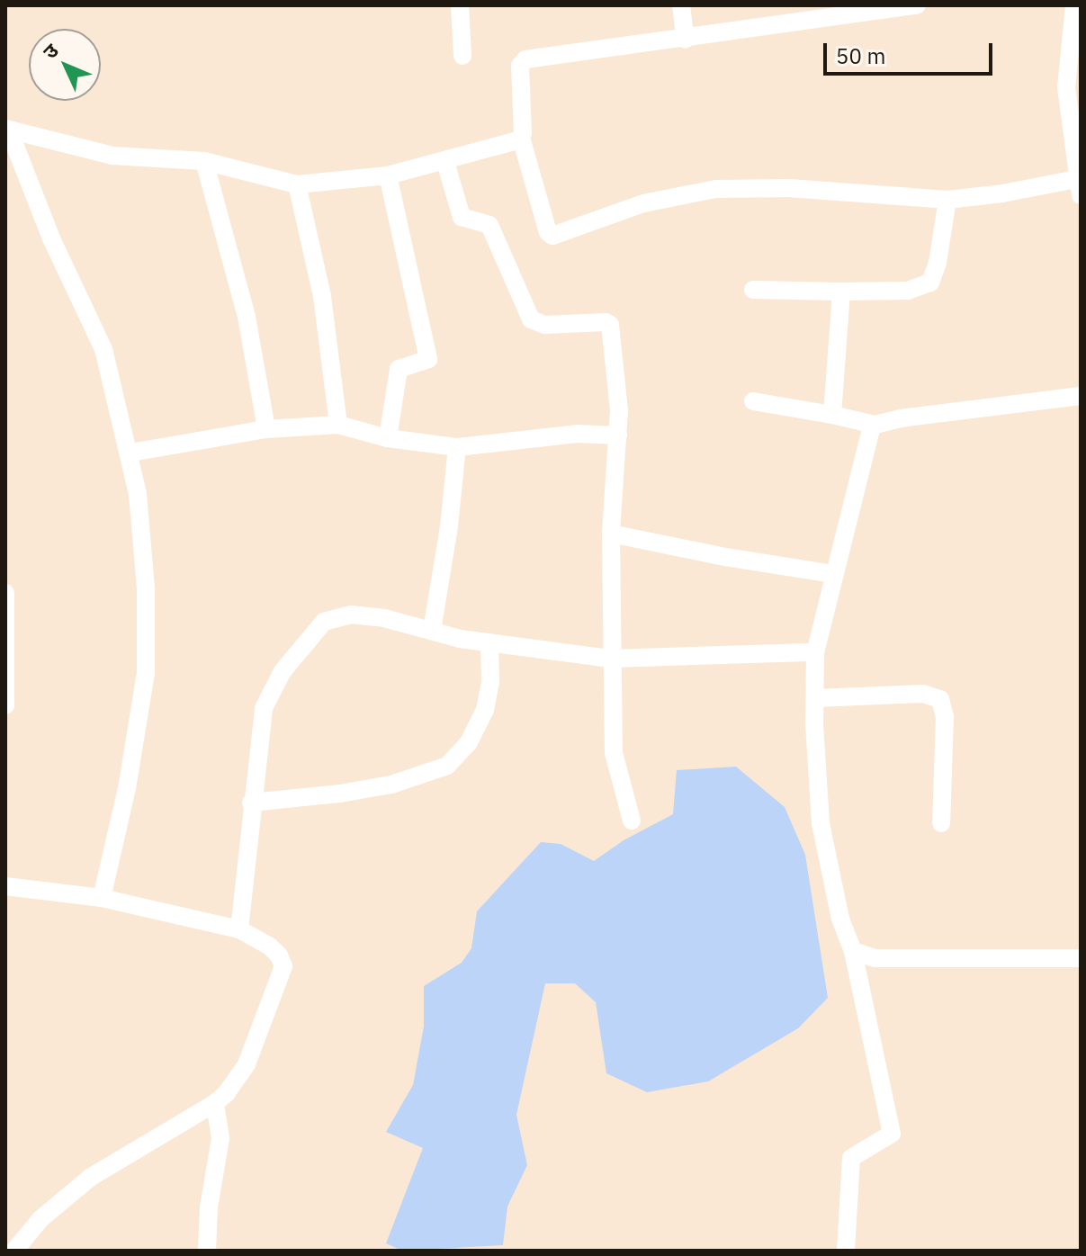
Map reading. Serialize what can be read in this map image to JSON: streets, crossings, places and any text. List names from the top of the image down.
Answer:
{
  "scale_bar": "50 m",
  "north": "top left"
}
